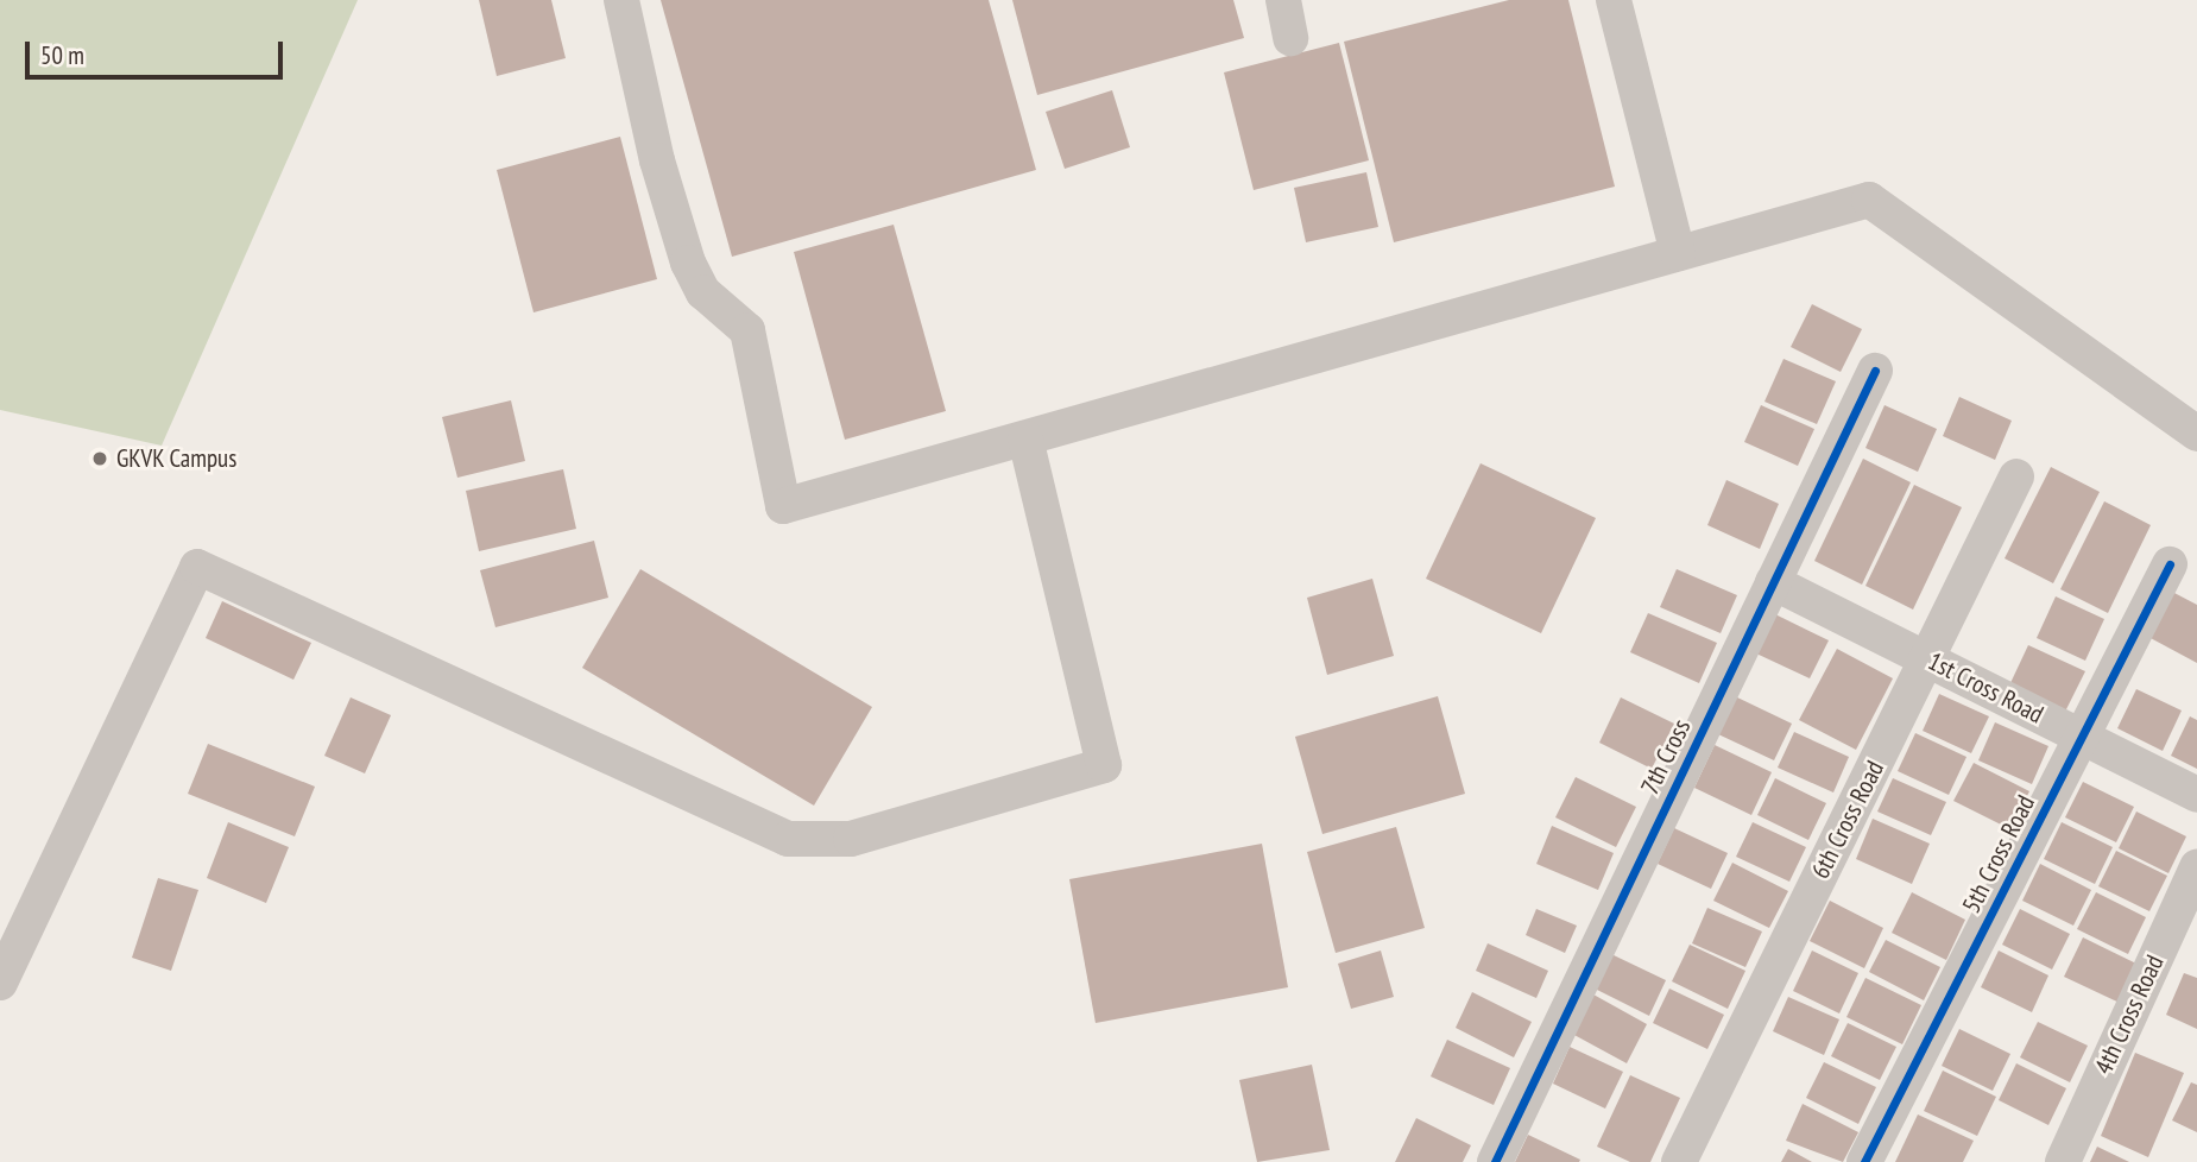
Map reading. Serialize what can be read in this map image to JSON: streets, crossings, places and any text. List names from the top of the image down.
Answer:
{
  "streets": {
    "street": [
      "1st Cross Road",
      "7th Cross",
      "6th Cross Road",
      "5th Cross Road",
      "4th Cross Road"
    ]
  },
  "crossings": [
    ["1st Cross Road", "7th Cross"],
    ["1st Cross Road", "6th Cross Road"],
    ["1st Cross Road", "5th Cross Road"]
  ],
  "places": ["GKVK Campus"],
  "scale_bar": "50 m"
}
